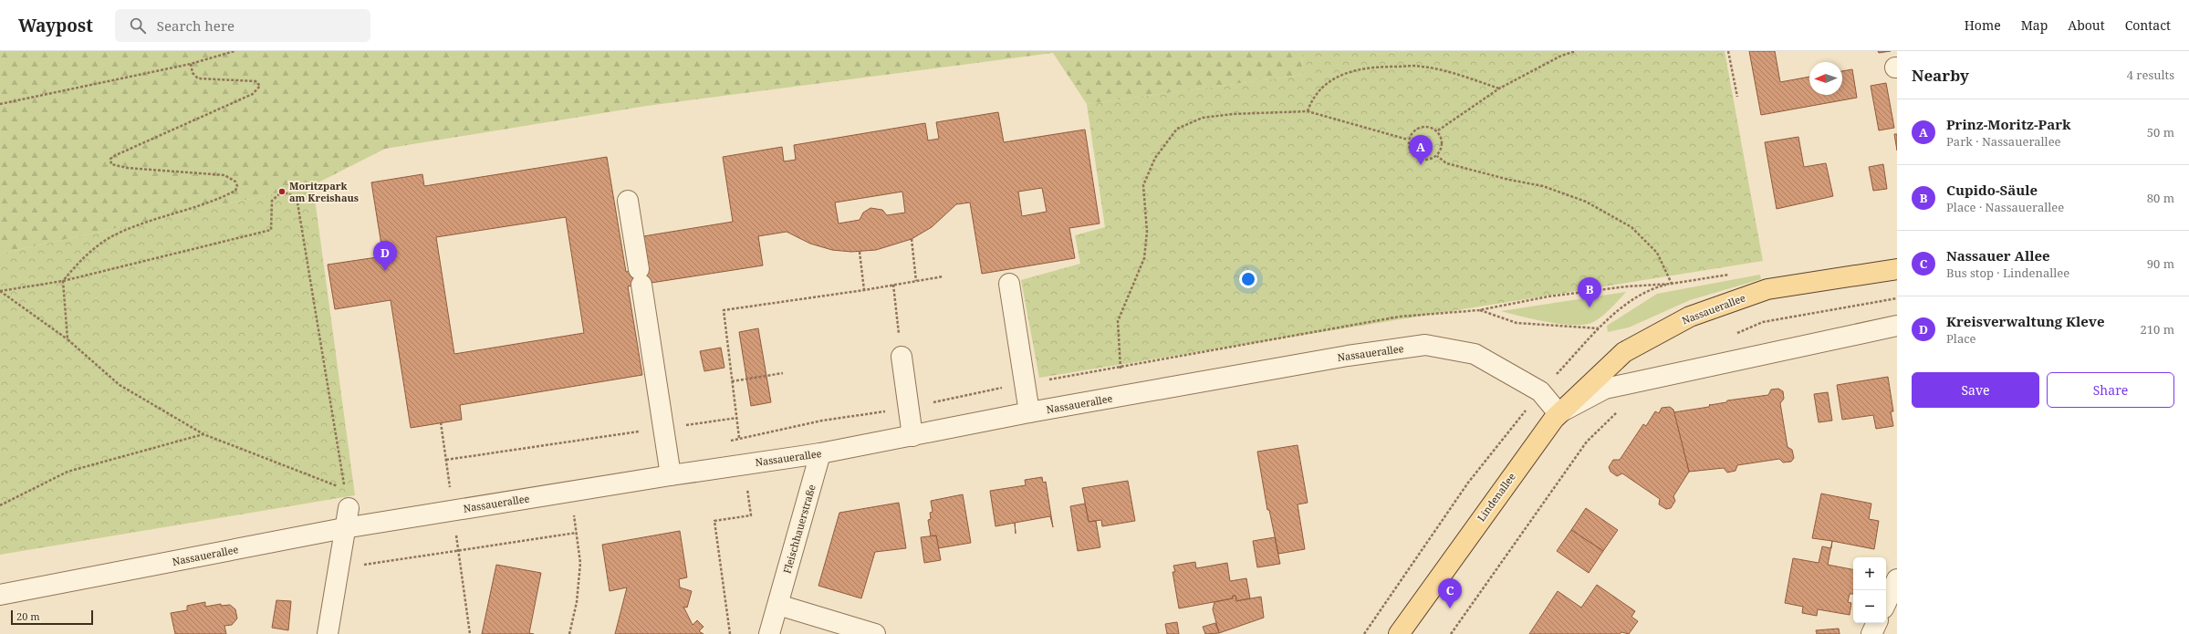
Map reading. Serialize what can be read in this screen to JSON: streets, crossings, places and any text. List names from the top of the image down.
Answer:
{
  "streets": {
    "main road": ["Nassauerallee", "Lindenallee"],
    "street": ["Fleischhauerstraße"]
  },
  "crossings": [
    ["Nassauerallee", "Lindenallee"],
    ["Nassauerallee", "Fleischhauerstraße"]
  ],
  "places": ["Moritzpark am Kreishaus"],
  "scale_bar": "20 m",
  "north": "left",
  "page": {
    "header": "Waypost",
    "search": "Search here",
    "nav": [
      "Home",
      "Map",
      "About",
      "Contact"
    ],
    "heading": ["Nearby", "4 results"],
    "list": [
      {
        "mark": "A",
        "name": "Prinz-Moritz-Park",
        "note": "Park · Nassauerallee",
        "value": "50 m"
      },
      {
        "mark": "B",
        "name": "Cupido-Säule",
        "note": "Place · Nassauerallee",
        "value": "80 m"
      },
      {
        "mark": "C",
        "name": "Nassauer Allee",
        "note": "Bus stop · Lindenallee",
        "value": "90 m"
      },
      {
        "mark": "D",
        "name": "Kreisverwaltung Kleve",
        "note": "Place",
        "value": "210 m"
      }
    ],
    "pins": [
      "A",
      "D",
      "B",
      "C"
    ],
    "buttons": ["Save", "Share"],
    "map_buttons": ["+", "−"],
    "scale": "20 m"
  }
}
